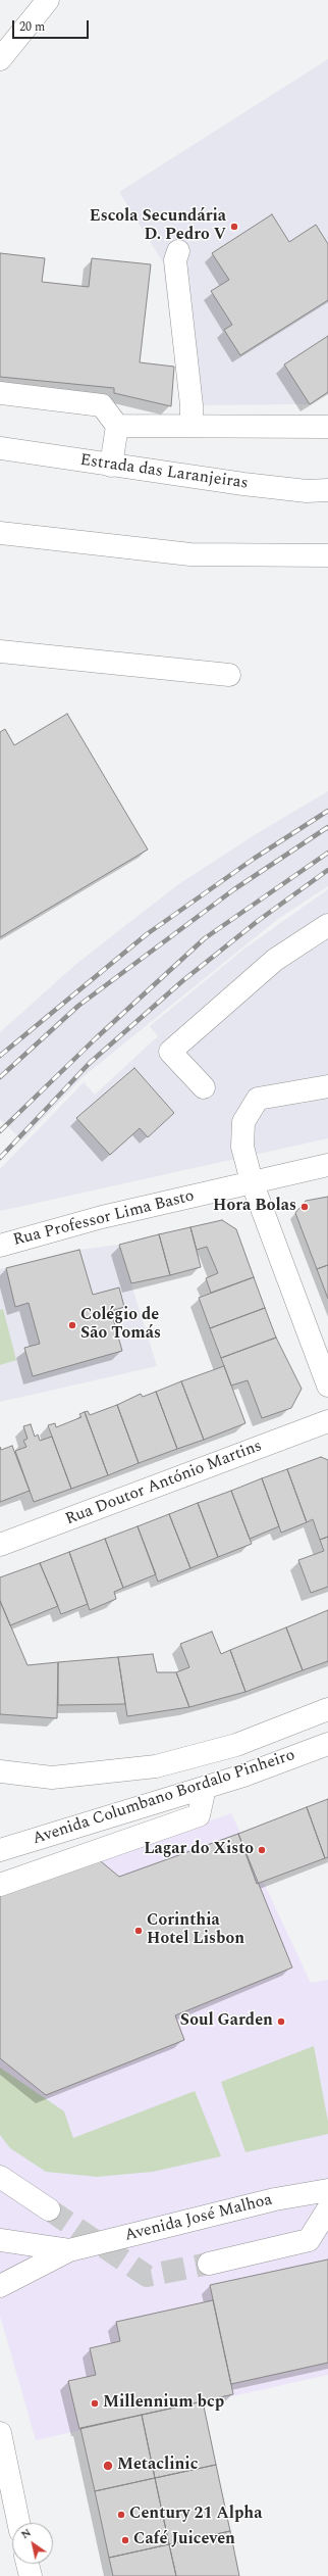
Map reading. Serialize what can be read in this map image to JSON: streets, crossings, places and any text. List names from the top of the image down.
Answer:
{
  "streets": {
    "street": [
      "Estrada das Laranjeiras",
      "Rua Professor Lima Basto",
      "Rua Doutor António Martins",
      "Avenida Columbano Bordalo Pinheiro",
      "Avenida José Malhoa"
    ]
  },
  "places": [
    "Escola Secundária D. Pedro V",
    "Hora Bolas",
    "Colégio de São Tomás",
    "Lagar do Xisto",
    "Corinthia Hotel Lisbon",
    "Soul Garden",
    "Millennium bcp",
    "Metaclinic",
    "Century 21 Alpha",
    "Café Juiceven"
  ],
  "scale_bar": "20 m",
  "north": "top left"
}
